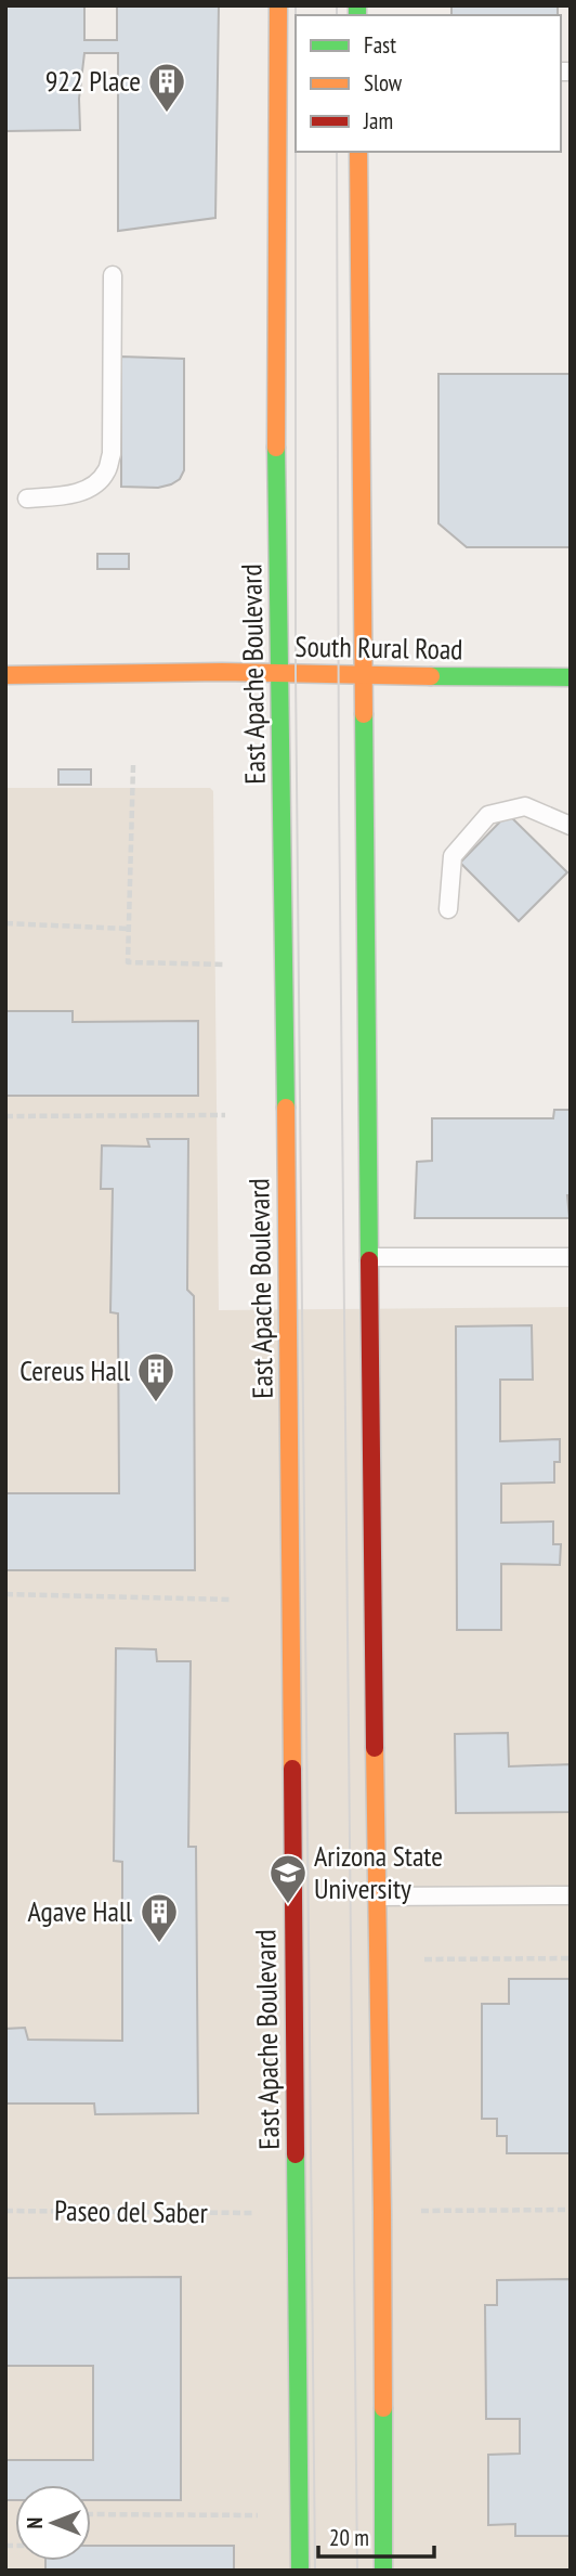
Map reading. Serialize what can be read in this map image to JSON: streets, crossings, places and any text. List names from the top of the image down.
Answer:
{
  "streets": {
    "main road": ["South Rural Road", "East Apache Boulevard"],
    "path": ["Paseo del Saber"]
  },
  "crossings": [
    ["South Rural Road", "East Apache Boulevard"]
  ],
  "places": {
    "building": ["922 Place", "Cereus Hall", "Agave Hall"],
    "school or university": ["Arizona State University"]
  },
  "legend": ["Fast", "Slow", "Jam"],
  "scale_bar": "20 m",
  "north": "left"
}
